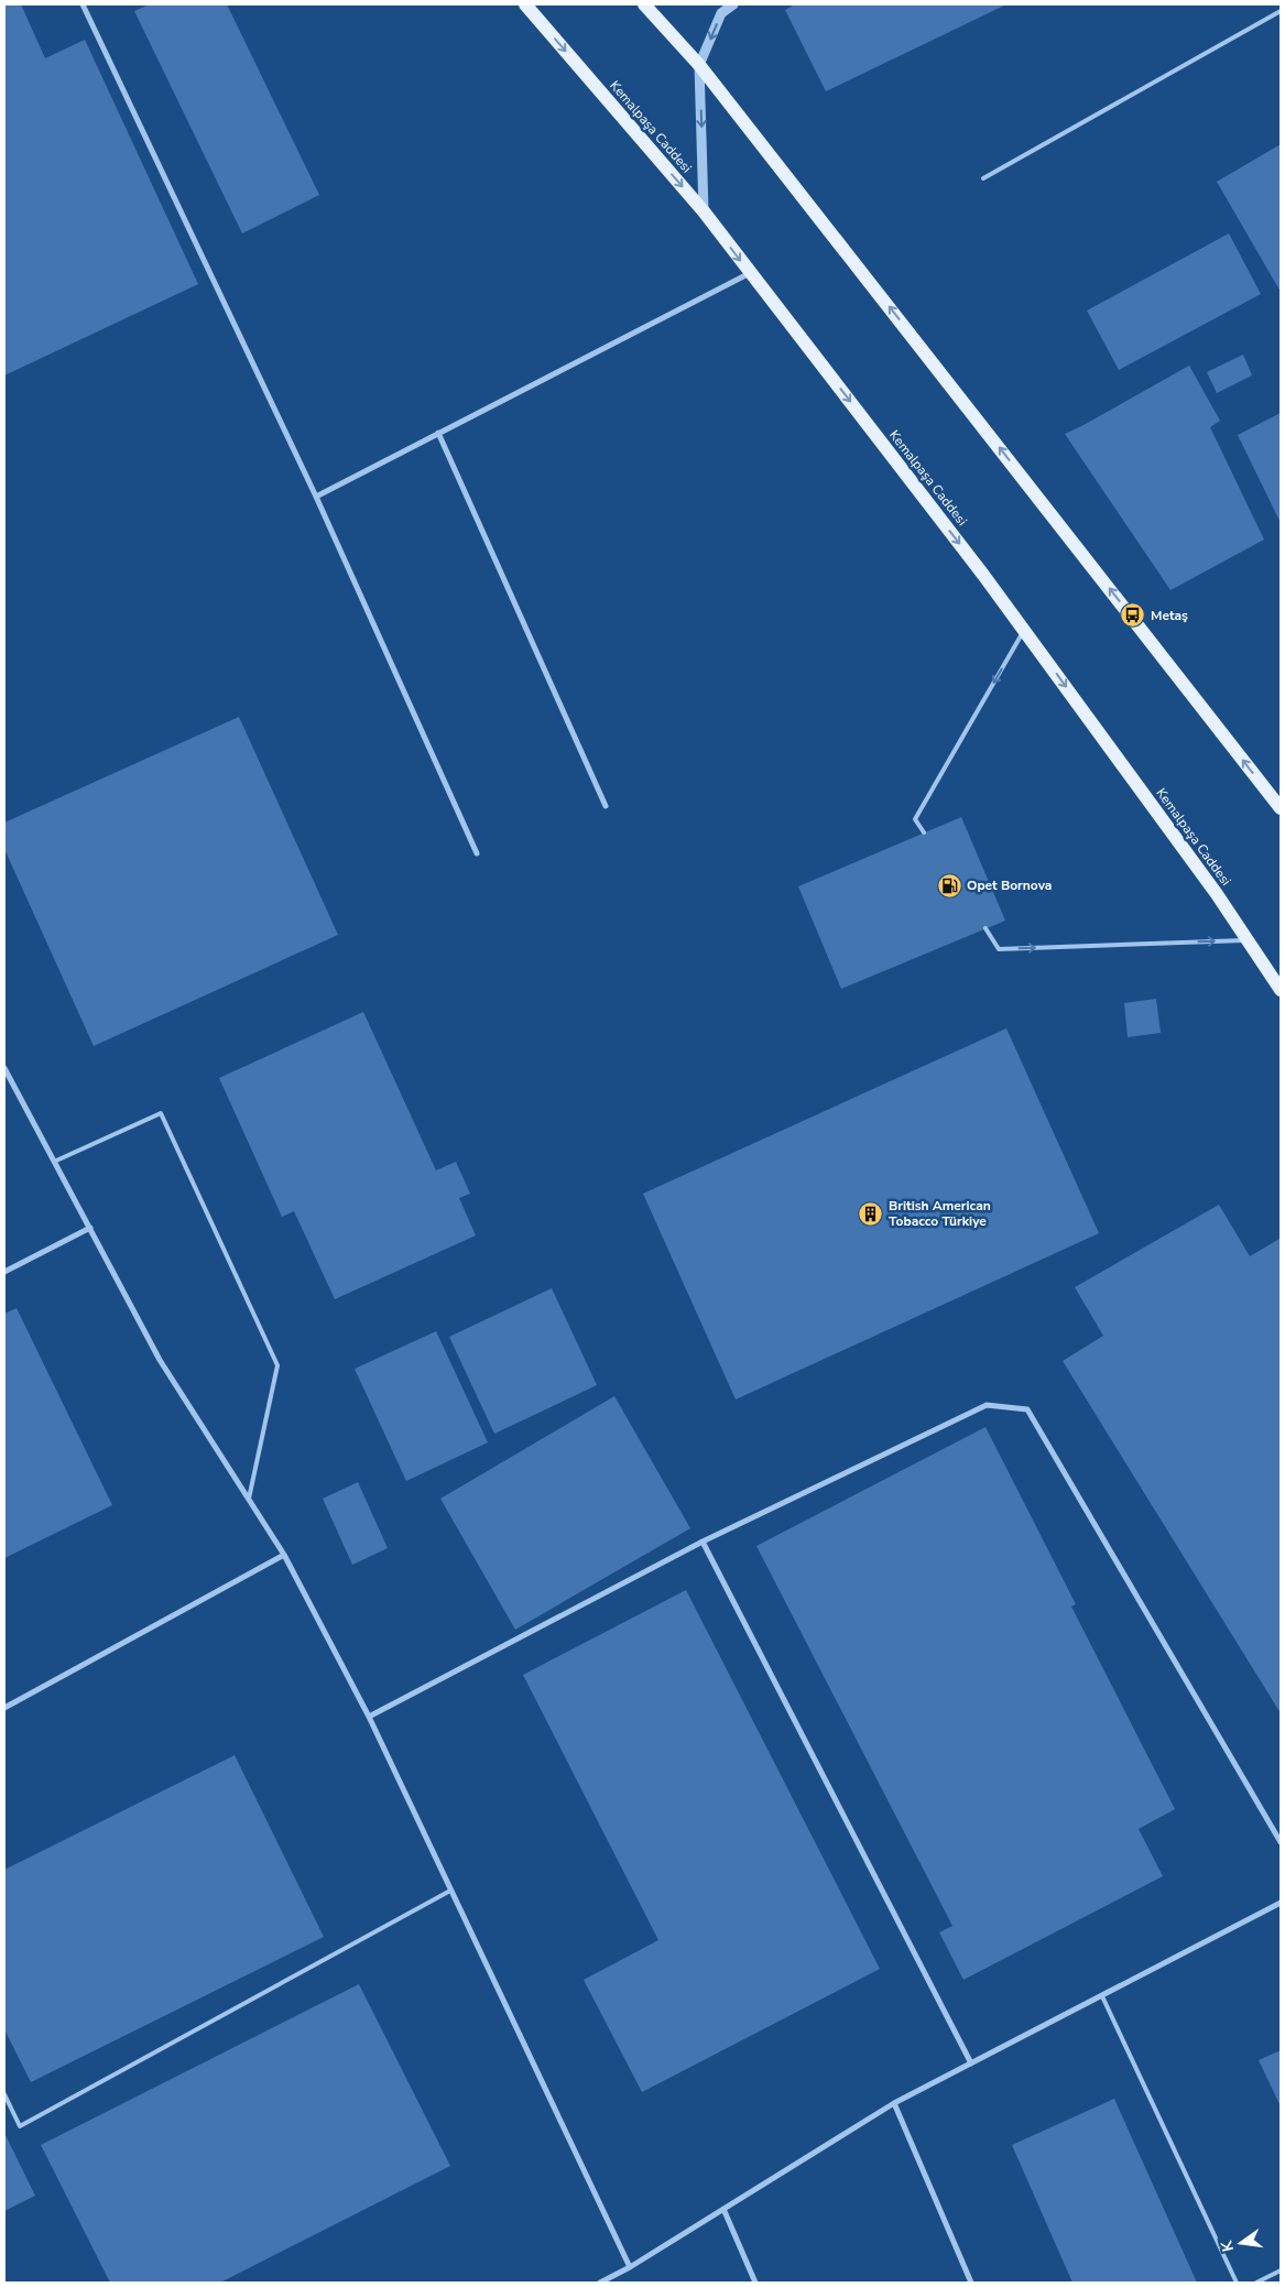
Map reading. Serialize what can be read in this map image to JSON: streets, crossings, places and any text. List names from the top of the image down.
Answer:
{
  "streets": {
    "main road": ["Kemalpaşa Caddesi"]
  },
  "places": {
    "bus stop": ["Metaş"],
    "fuel station": ["Opet Bornova"],
    "building": ["British American Tobacco Türkiye"]
  },
  "north": "left"
}
